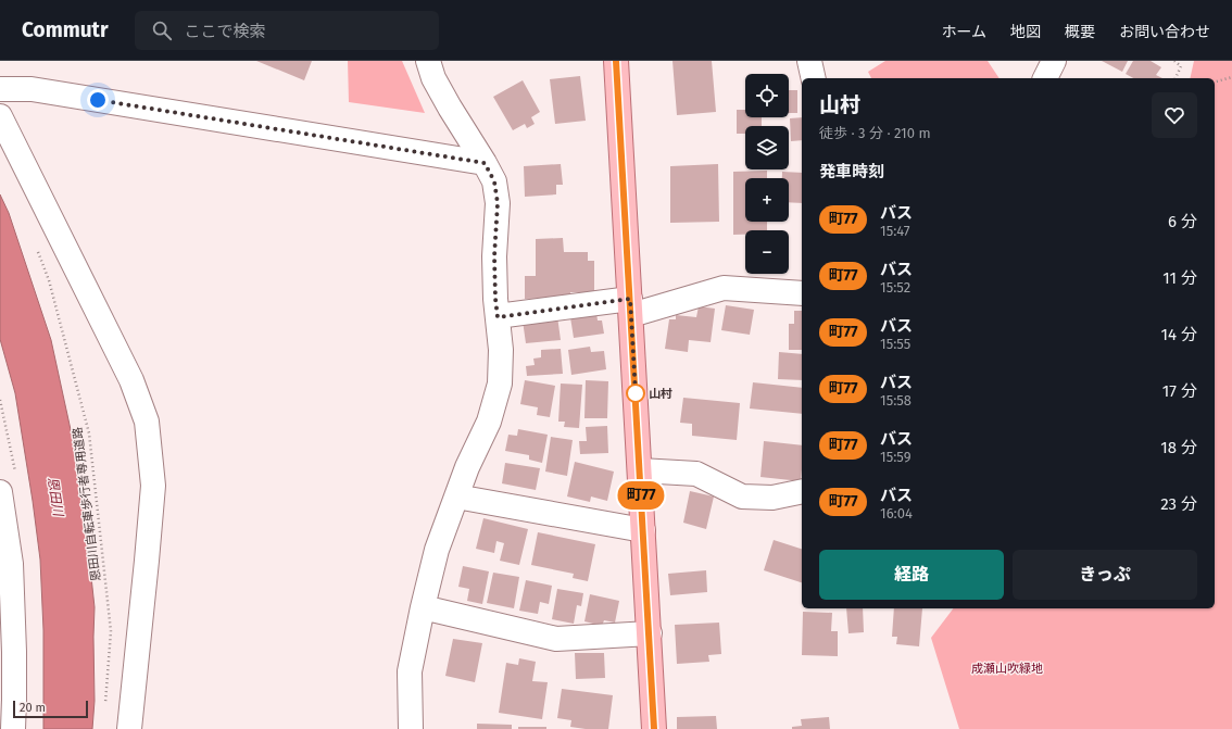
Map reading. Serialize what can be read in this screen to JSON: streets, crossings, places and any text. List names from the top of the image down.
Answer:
{
  "streets": {
    "path": ["恩田川自転車歩行者専用道路"]
  },
  "water": ["恩田川"],
  "parks": ["成瀬山吹緑地"],
  "places": ["山村"],
  "lines": ["bus line 町77"],
  "scale_bar": "20 m",
  "page": {
    "header": "Commutr",
    "search": "ここで検索",
    "nav": [
      "ホーム",
      "地図",
      "概要",
      "お問い合わせ"
    ],
    "on_map": "町77",
    "map_buttons": ["+", "−"],
    "heading": [
      ["山村", "徒歩 · 3 分 · 210 m"],
      "発車時刻"
    ],
    "list": [
      {
        "mark": "町77",
        "name": "バス",
        "note": "15:47",
        "value": "6 分"
      },
      {
        "mark": "町77",
        "name": "バス",
        "note": "15:52",
        "value": "11 分"
      },
      {
        "mark": "町77",
        "name": "バス",
        "note": "15:55",
        "value": "14 分"
      },
      {
        "mark": "町77",
        "name": "バス",
        "note": "15:58",
        "value": "17 分"
      },
      {
        "mark": "町77",
        "name": "バス",
        "note": "15:59",
        "value": "18 分"
      },
      {
        "mark": "町77",
        "name": "バス",
        "note": "16:04",
        "value": "23 分"
      }
    ],
    "buttons": ["経路", "きっぷ"],
    "scale": "20 m"
  }
}
